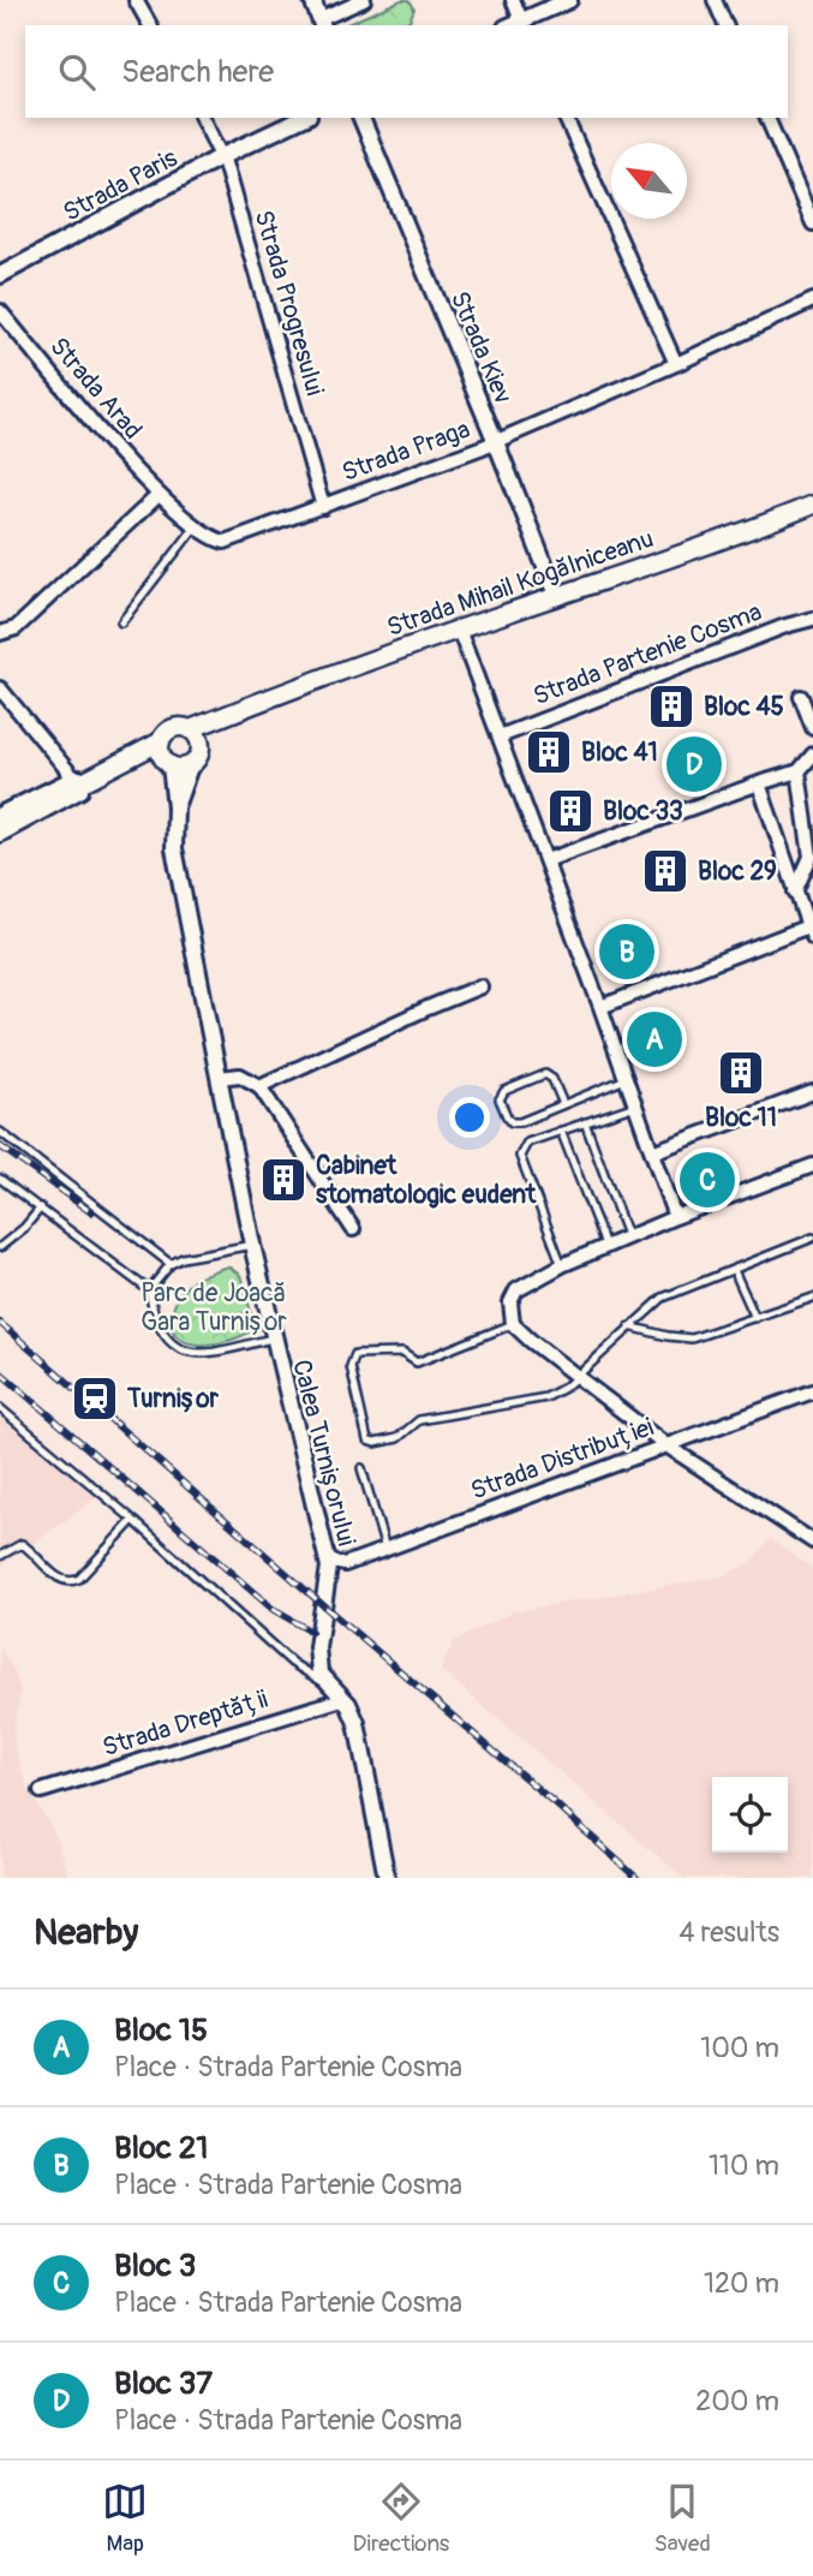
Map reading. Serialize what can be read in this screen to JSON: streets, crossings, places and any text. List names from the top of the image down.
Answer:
{
  "streets": {
    "main road": ["Strada Mihail Kogălniceanu"],
    "street": [
      "Strada Paris",
      "Strada Progresului",
      "Strada Kiev",
      "Strada Arad",
      "Strada Praga",
      "Strada Partenie Cosma",
      "Calea Turnișorului",
      "Strada Distribuției",
      "Strada Dreptății"
    ]
  },
  "crossings": [
    ["Strada Paris", "Strada Progresului"],
    ["Strada Progresului", "Strada Praga"],
    ["Strada Kiev", "Strada Praga"],
    ["Strada Kiev", "Strada Mihail Kogălniceanu"],
    ["Strada Arad", "Strada Praga"],
    ["Strada Mihail Kogălniceanu", "Calea Turnișorului"],
    ["Calea Turnișorului", "Strada Distribuției"],
    ["Calea Turnișorului", "Strada Dreptății"]
  ],
  "parks": ["Parc de Joacă Gara Turnișor"],
  "places": {
    "building": [
      "Bloc 45",
      "Bloc 41",
      "Bloc 33",
      "Bloc 29",
      "Bloc 11",
      "Cabinet stomatologic eudent"
    ],
    "station": ["Turnișor"]
  },
  "north": "top left",
  "page": {
    "search": "Search here",
    "pins": [
      "D",
      "B",
      "A",
      "C"
    ],
    "heading": ["Nearby", "4 results"],
    "list": [
      {
        "mark": "A",
        "name": "Bloc 15",
        "note": "Place · Strada Partenie Cosma",
        "value": "100 m"
      },
      {
        "mark": "B",
        "name": "Bloc 21",
        "note": "Place · Strada Partenie Cosma",
        "value": "110 m"
      },
      {
        "mark": "C",
        "name": "Bloc 3",
        "note": "Place · Strada Partenie Cosma",
        "value": "120 m"
      },
      {
        "mark": "D",
        "name": "Bloc 37",
        "note": "Place · Strada Partenie Cosma",
        "value": "200 m"
      }
    ],
    "nav": ["Map", "Directions", "Saved"]
  }
}
